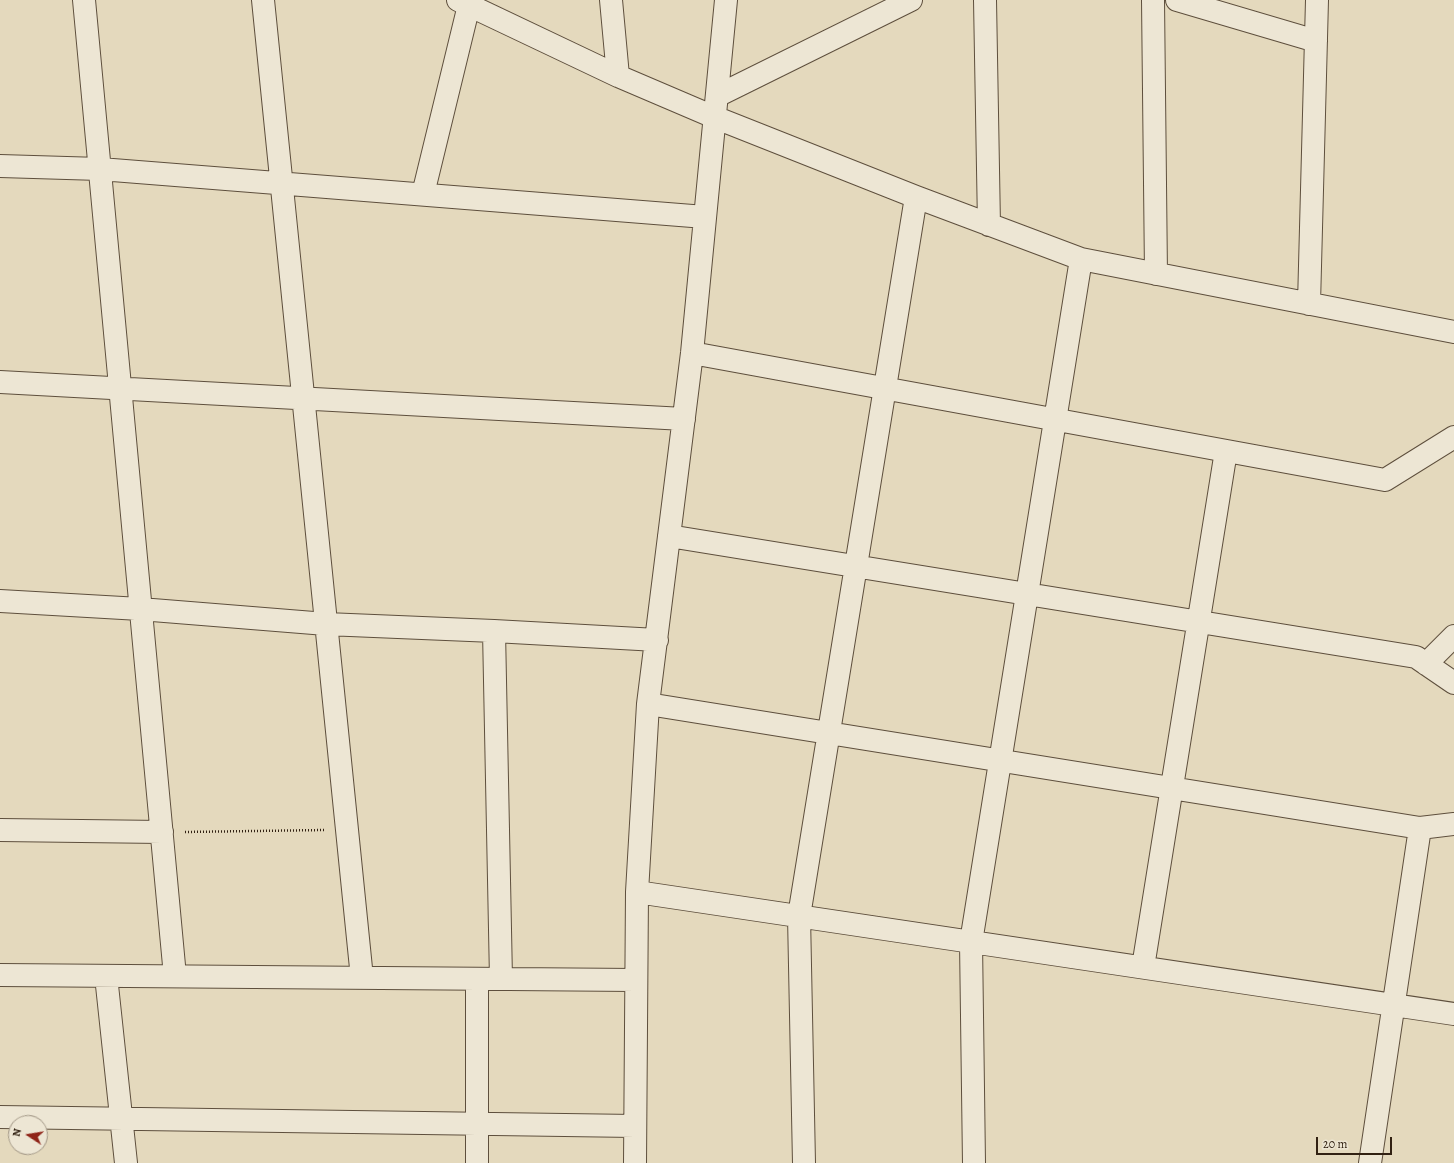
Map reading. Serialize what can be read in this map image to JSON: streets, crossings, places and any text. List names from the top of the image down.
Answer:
{
  "scale_bar": "20 m",
  "north": "left"
}
